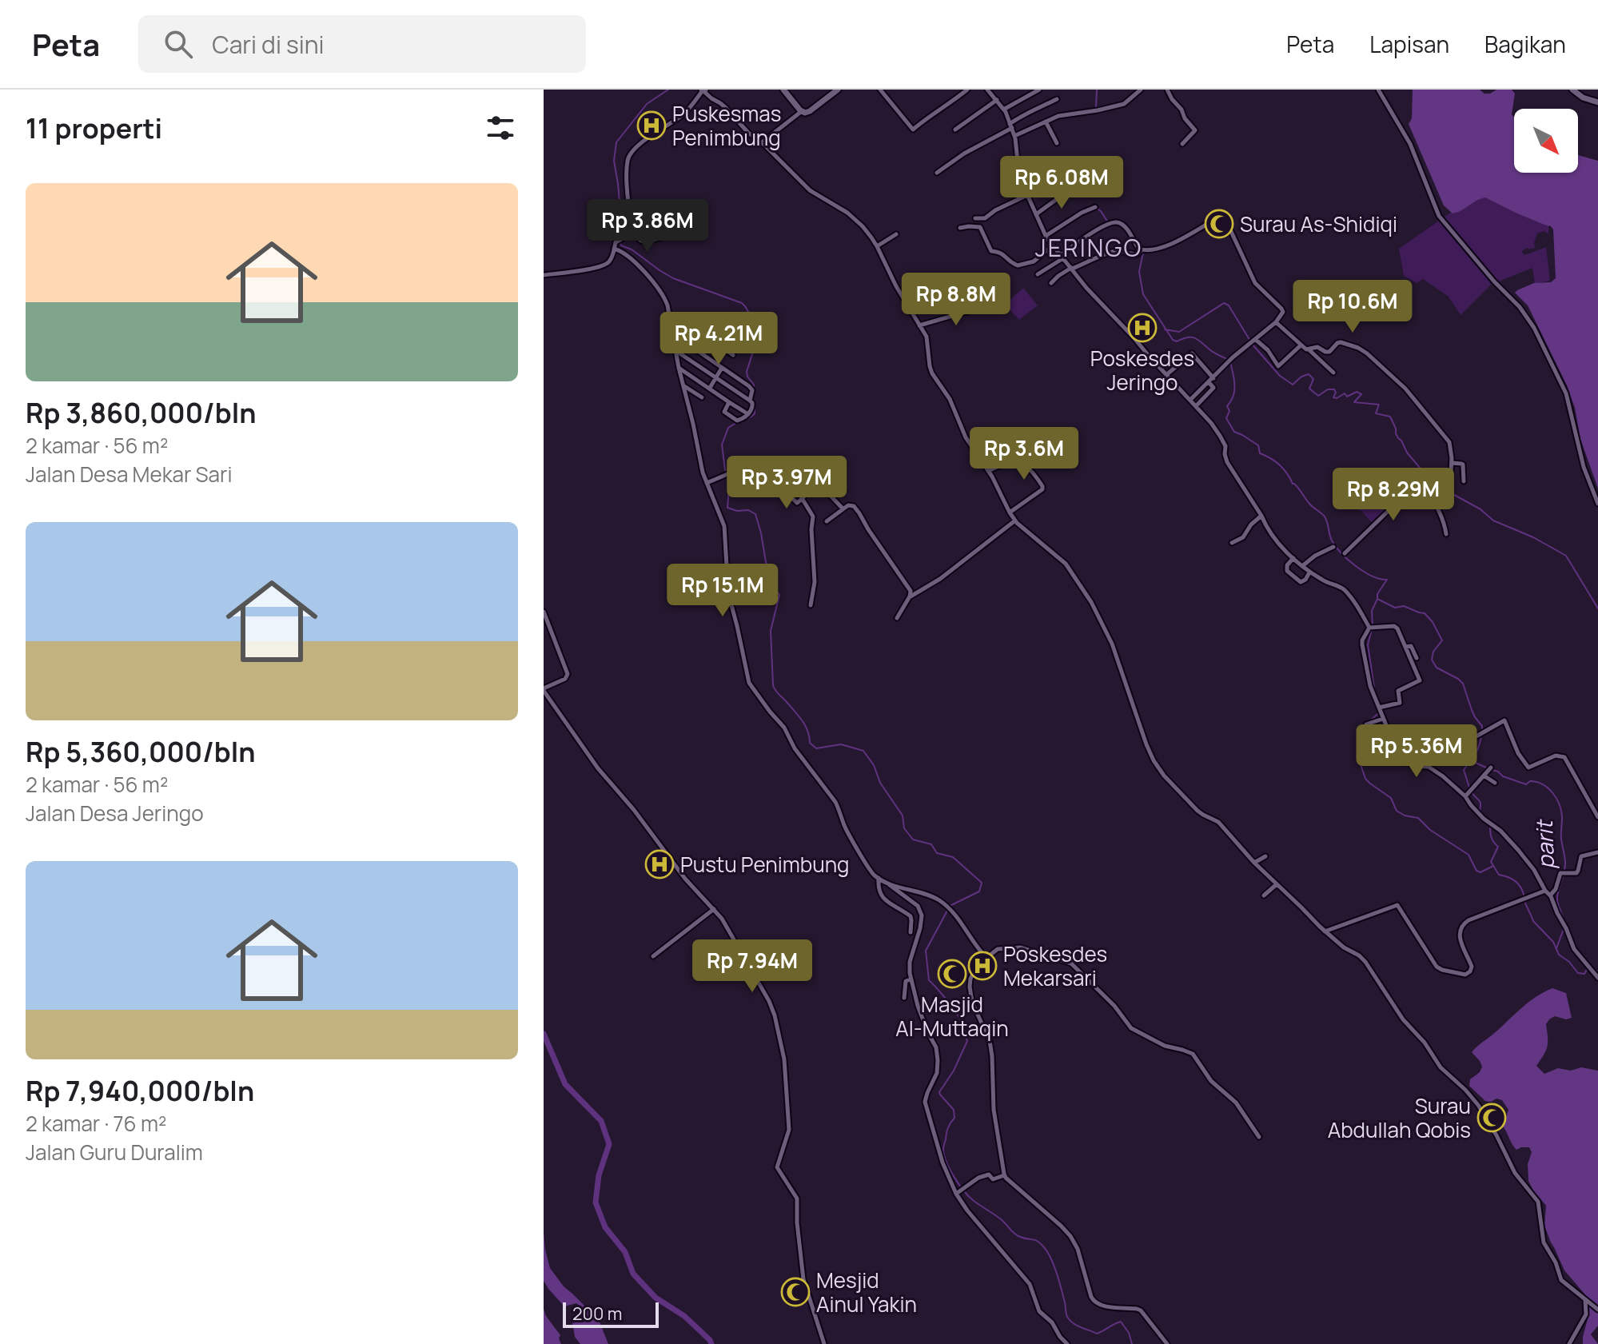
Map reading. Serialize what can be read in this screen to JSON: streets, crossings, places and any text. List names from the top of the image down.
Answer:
{
  "districts": ["JERINGO"],
  "water": ["parit"],
  "places": {
    "hospital": [
      "Puskesmas Penimbung",
      "Poskesdes Jeringo",
      "Pustu Penimbung",
      "Poskesdes Mekarsari"
    ],
    "mosque": [
      "Surau As-Shidiqi",
      "Masjid Al-Muttaqin",
      "Surau Abdullah Qobis",
      "Mesjid Ainul Yakin"
    ]
  },
  "scale_bar": "200 m",
  "north": "bottom right",
  "page": {
    "header": "Peta",
    "search": "Cari di sini",
    "nav": ["Peta", "Lapisan", "Bagikan"],
    "heading": "11 properti",
    "price": [
      "Rp 6.08M",
      "Rp 3.86M",
      "Rp 8.8M",
      "Rp 10.6M",
      "Rp 4.21M",
      "Rp 3.6M",
      "Rp 3.97M",
      "Rp 8.29M",
      "Rp 15.1M",
      "Rp 5.36M",
      "Rp 7.94M"
    ],
    "list": [
      {
        "name": "Rp 3,860,000/bln",
        "note": "2 kamar · 56 m² · Jalan Desa Mekar Sari"
      },
      {
        "name": "Rp 5,360,000/bln",
        "note": "2 kamar · 56 m² · Jalan Desa Jeringo"
      },
      {
        "name": "Rp 7,940,000/bln",
        "note": "2 kamar · 76 m² · Jalan Guru Duralim"
      }
    ],
    "scale": "200 m"
  }
}
